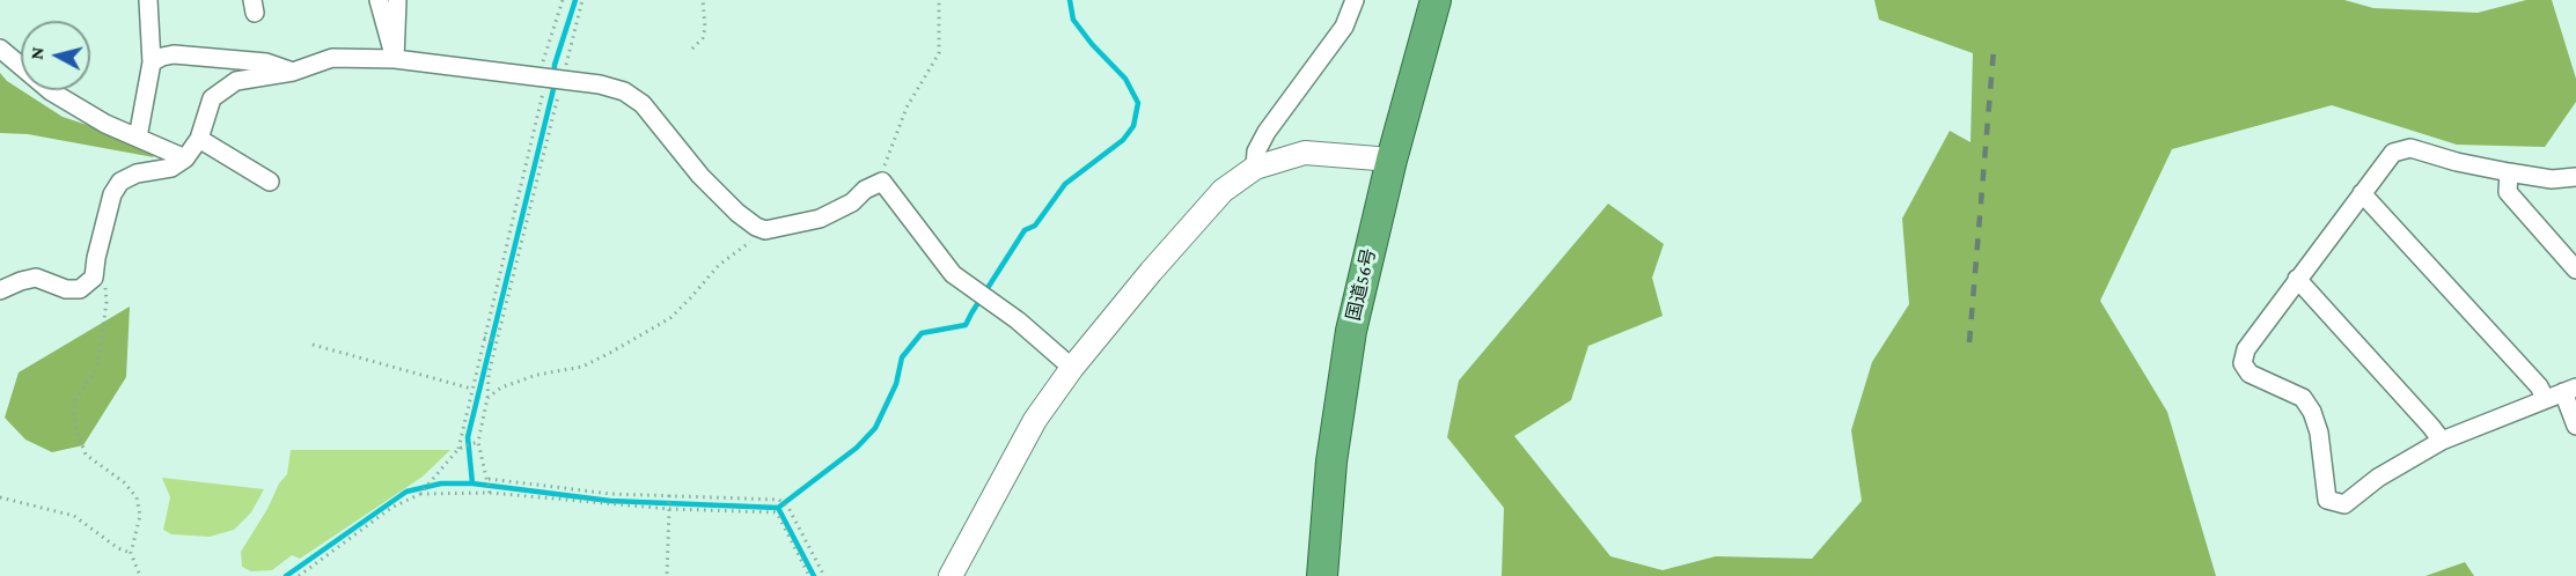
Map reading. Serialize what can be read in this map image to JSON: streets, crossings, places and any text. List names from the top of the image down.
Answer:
{
  "streets": {
    "highway": ["国道56号"]
  },
  "north": "left"
}
